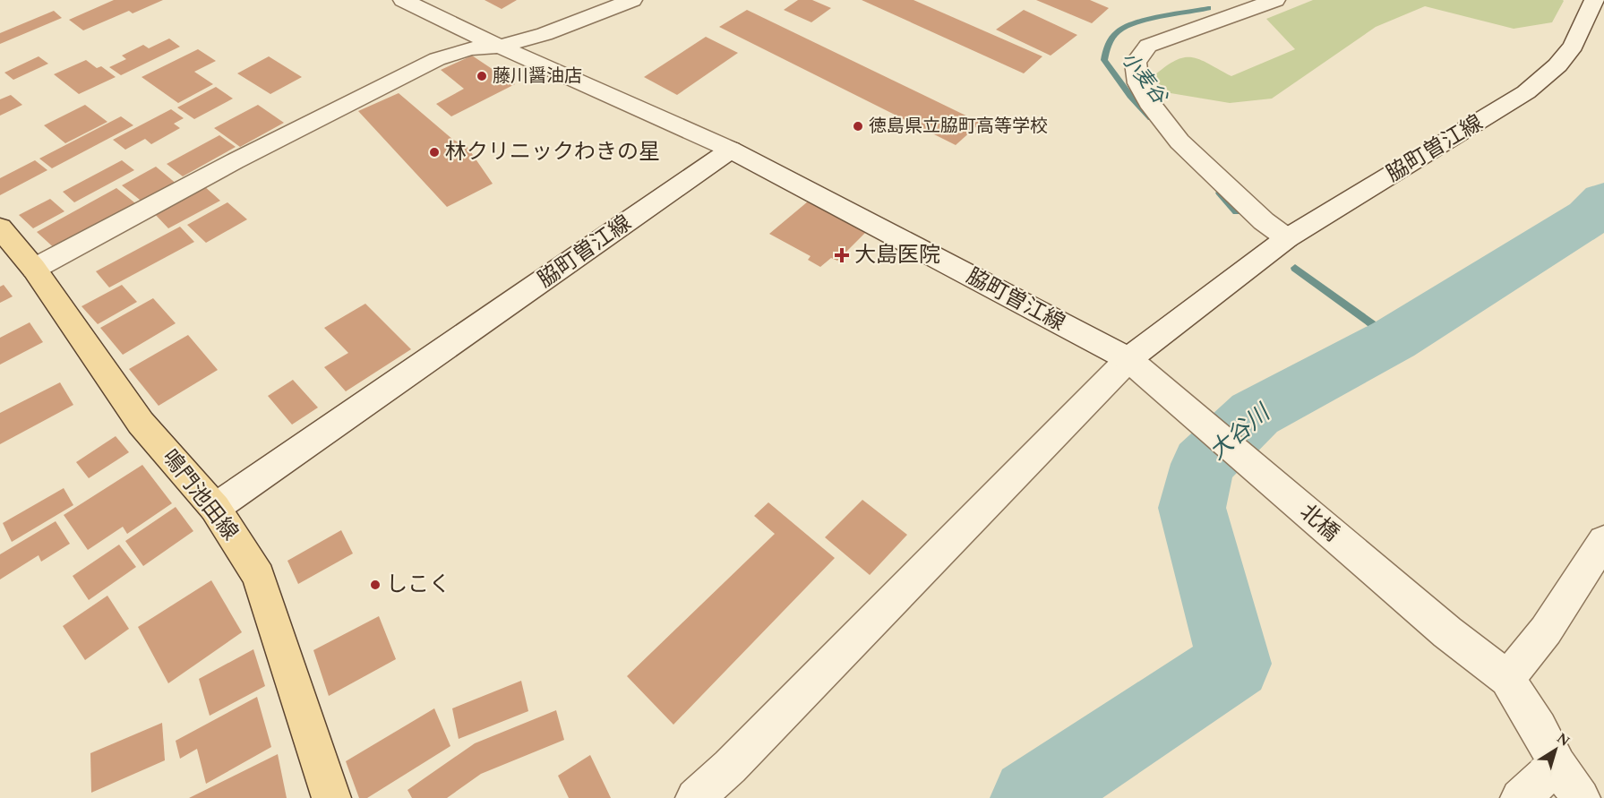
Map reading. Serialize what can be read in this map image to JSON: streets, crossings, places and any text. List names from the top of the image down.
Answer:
{
  "streets": {
    "main road": ["鳴門池田線"],
    "street": ["脇町曽江線", "北橋"]
  },
  "crossings": [
    ["脇町曽江線", "鳴門池田線"],
    ["脇町曽江線", "北橋"]
  ],
  "water": ["小麦谷", "大谷川"],
  "places": {
    "other": [
      "藤川醤油店",
      "徳島県立脇町高等学校",
      "林クリニックわきの星",
      "しこく"
    ],
    "health": ["大島医院"]
  },
  "north": "top right"
}
